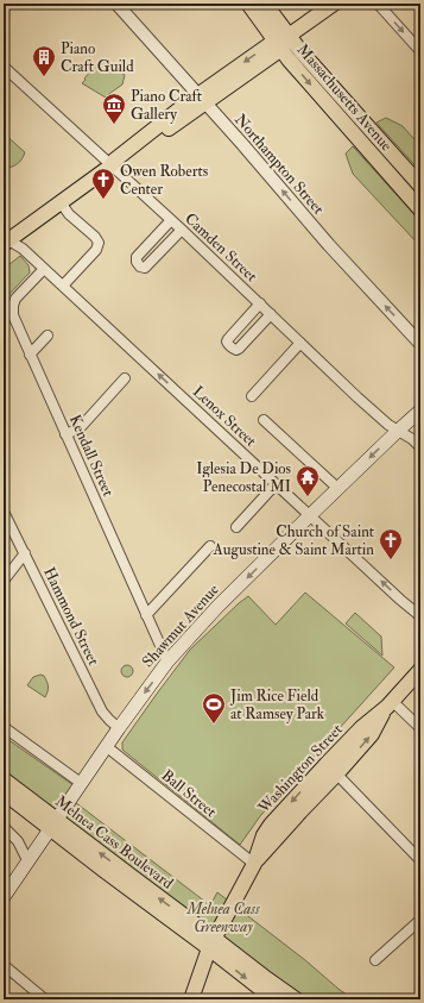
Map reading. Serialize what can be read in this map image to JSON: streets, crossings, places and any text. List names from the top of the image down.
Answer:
{
  "streets": {
    "main road": [
      "Massachusetts Avenue",
      "Shawmut Avenue",
      "Washington Street",
      "Melnea Cass Boulevard"
    ],
    "street": [
      "Northampton Street",
      "Camden Street",
      "Lenox Street",
      "Kendall Street",
      "Hammond Street",
      "Ball Street"
    ]
  },
  "crossings": [
    ["Camden Street", "Shawmut Avenue"],
    ["Lenox Street", "Kendall Street"],
    ["Lenox Street", "Shawmut Avenue"],
    ["Kendall Street", "Shawmut Avenue"],
    ["Hammond Street", "Shawmut Avenue"],
    ["Shawmut Avenue", "Ball Street"],
    ["Shawmut Avenue", "Melnea Cass Boulevard"],
    ["Washington Street", "Ball Street"],
    ["Washington Street", "Melnea Cass Boulevard"]
  ],
  "one_way": ["Northampton Street", "Lenox Street", "Shawmut Avenue"],
  "parks": ["Melnea Cass Greenway"],
  "places": {
    "building": ["Piano Craft Guild"],
    "museum": ["Piano Craft Gallery"],
    "church": ["Owen Roberts Center", "Church of Saint Augustine & Saint Martin"],
    "temple": ["Iglesia De Dios Penecostal MI"],
    "sports": ["Jim Rice Field at Ramsey Park"]
  }
}
